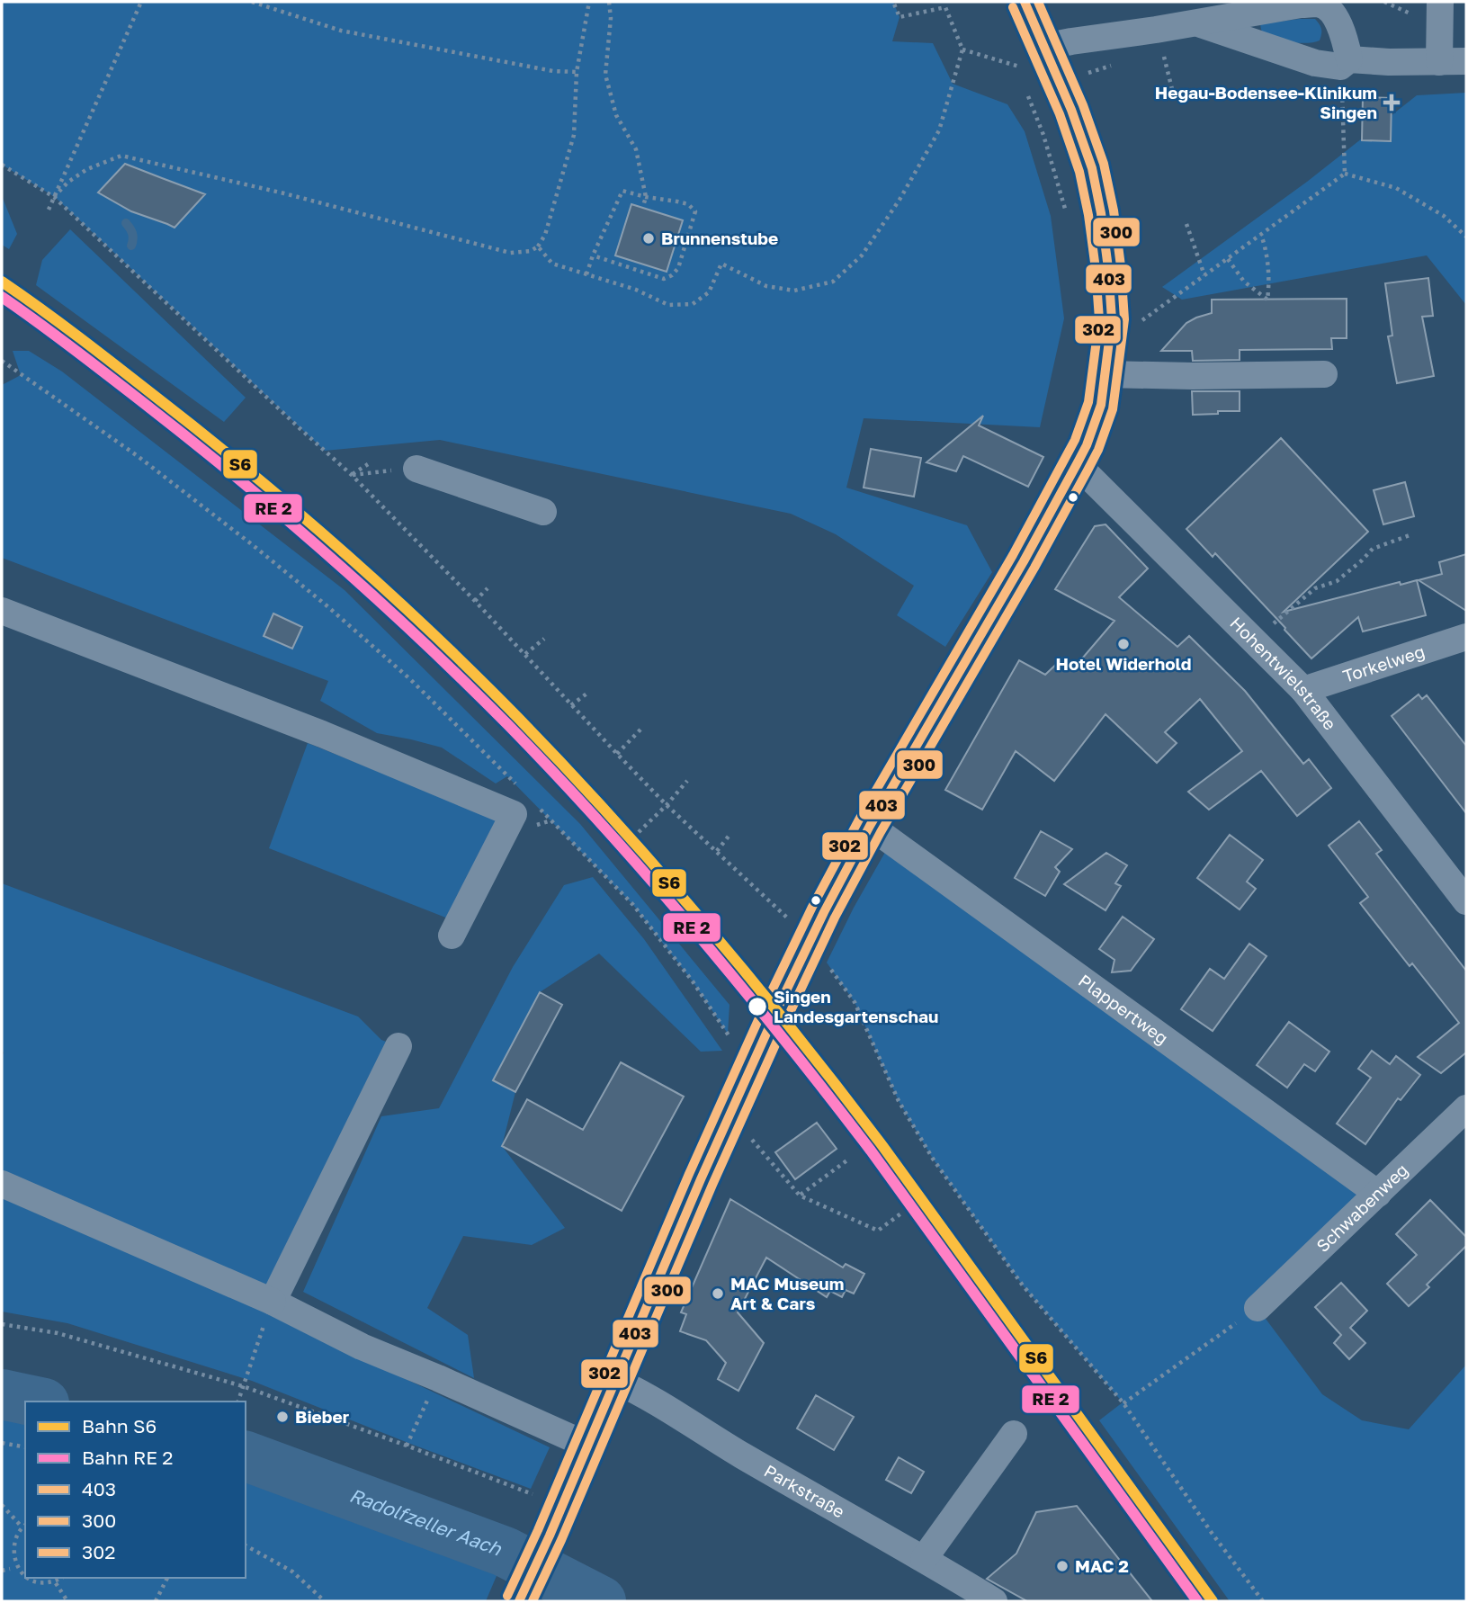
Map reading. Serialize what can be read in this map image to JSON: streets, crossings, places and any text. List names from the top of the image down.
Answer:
{
  "streets": {
    "street": [
      "Torkelweg",
      "Hohentwielstraße",
      "Plappertweg",
      "Schwabenweg",
      "Parkstraße"
    ]
  },
  "crossings": [
    ["Torkelweg", "Hohentwielstraße"],
    ["Plappertweg", "Schwabenweg"]
  ],
  "water": ["Radolfzeller Aach"],
  "places": {
    "health": ["Hegau-Bodensee-Klinikum Singen"],
    "other": [
      "Brunnenstube",
      "Hotel Widerhold",
      "Singen Landesgartenschau",
      "MAC Museum Art & Cars",
      "Bieber",
      "MAC 2"
    ]
  },
  "lines": [
    "transit line 403",
    "transit line 300",
    "transit line 302",
    "rail line S6"
  ],
  "legend": [
    "Bahn S6",
    "Bahn RE 2",
    "403",
    "300",
    "302"
  ]
}
